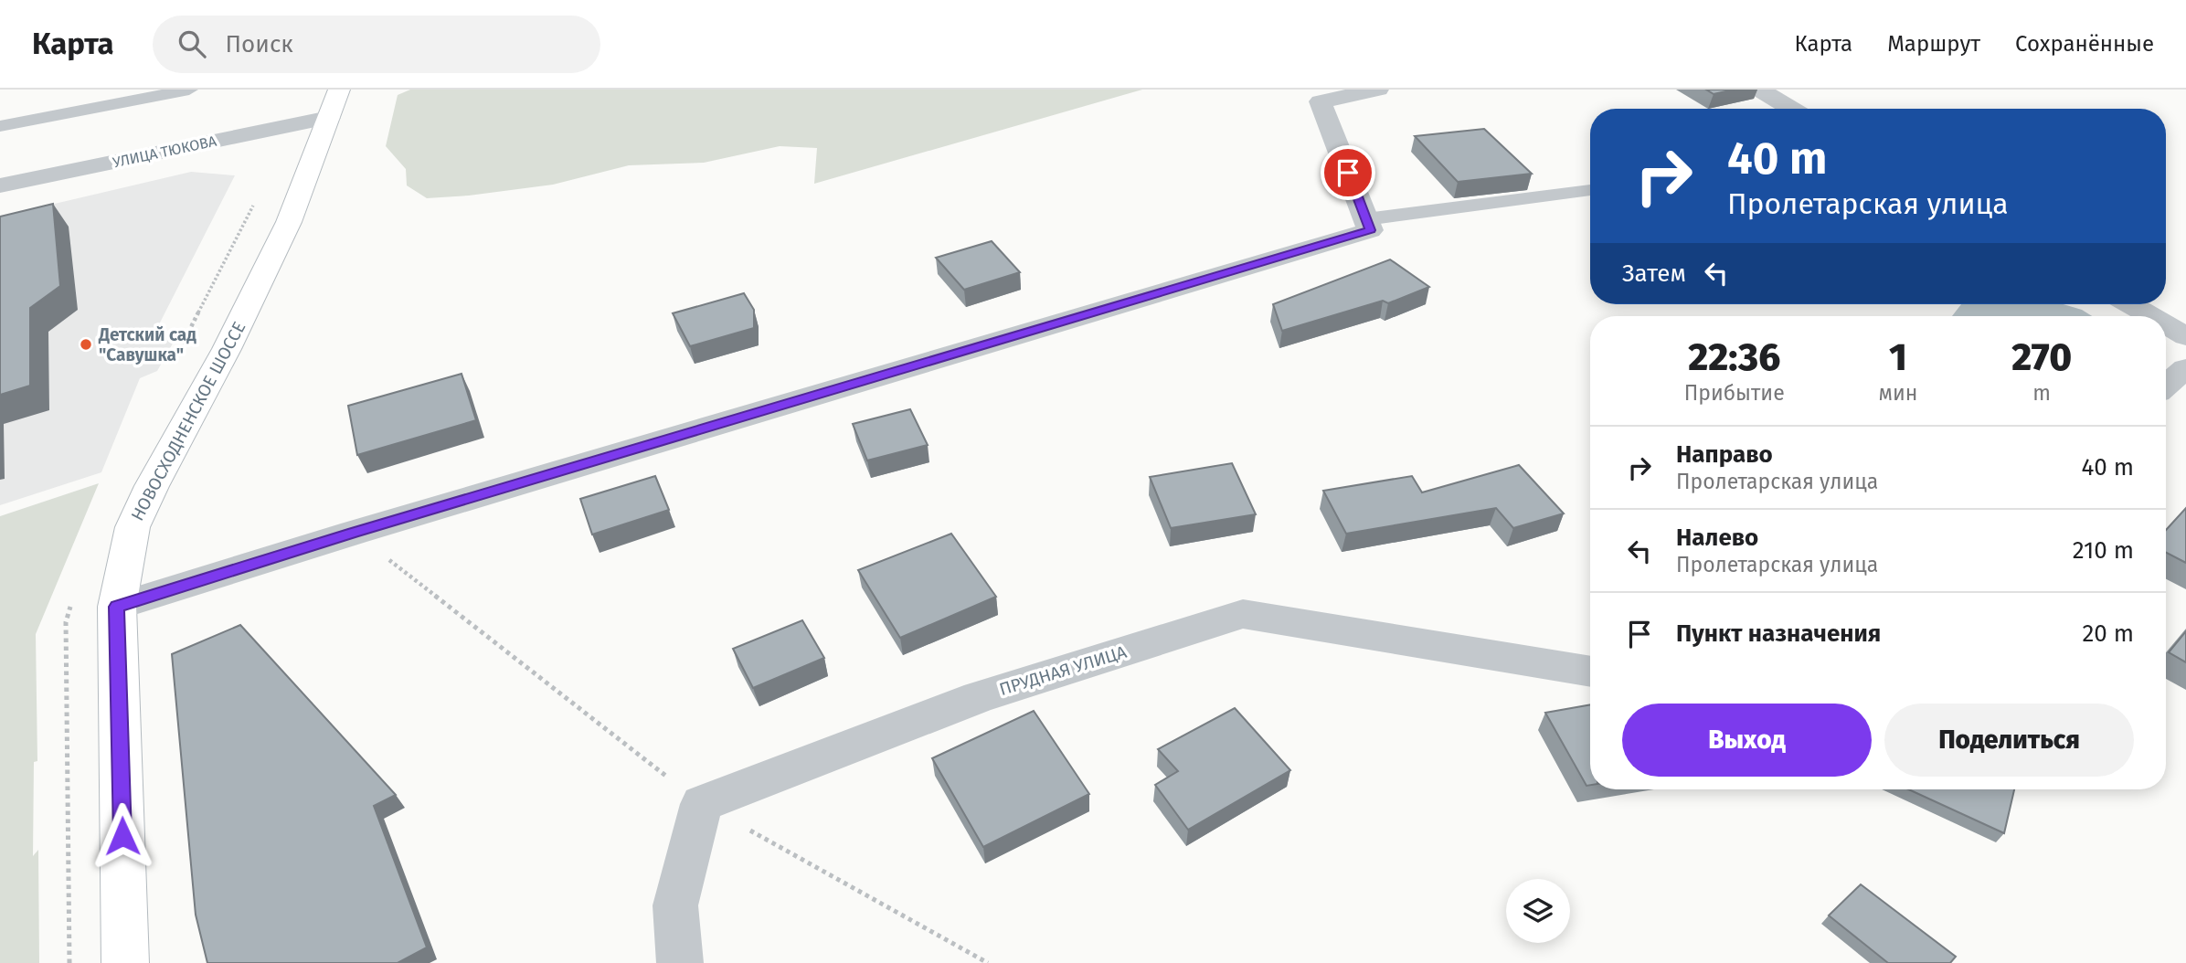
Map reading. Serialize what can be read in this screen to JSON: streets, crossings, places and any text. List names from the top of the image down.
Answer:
{
  "streets": {
    "street": ["УЛИЦА ТЮКОВА", "НОВОСХОДНЕНСКОЕ ШОССЕ", "ПРУДНАЯ УЛИЦА"]
  },
  "crossings": [
    ["УЛИЦА ТЮКОВА", "НОВОСХОДНЕНСКОЕ ШОССЕ"]
  ],
  "places": ["Детский сад \"Савушка\""],
  "page": {
    "header": "Карта",
    "search": "Поиск",
    "nav": ["Карта", "Маршрут", "Сохранённые"],
    "turn": ["40 m", "Пролетарская улица"],
    "then": "Затем",
    "eta": [
      "22:36",
      "Прибытие",
      "1",
      "мин",
      "270",
      "m"
    ],
    "list": [
      {
        "name": "Направо",
        "note": "Пролетарская улица",
        "value": "40 m"
      },
      {
        "name": "Налево",
        "note": "Пролетарская улица",
        "value": "210 m"
      },
      {
        "name": "Пункт назначения",
        "value": "20 m"
      }
    ],
    "buttons": ["Выход", "Поделиться"]
  }
}
